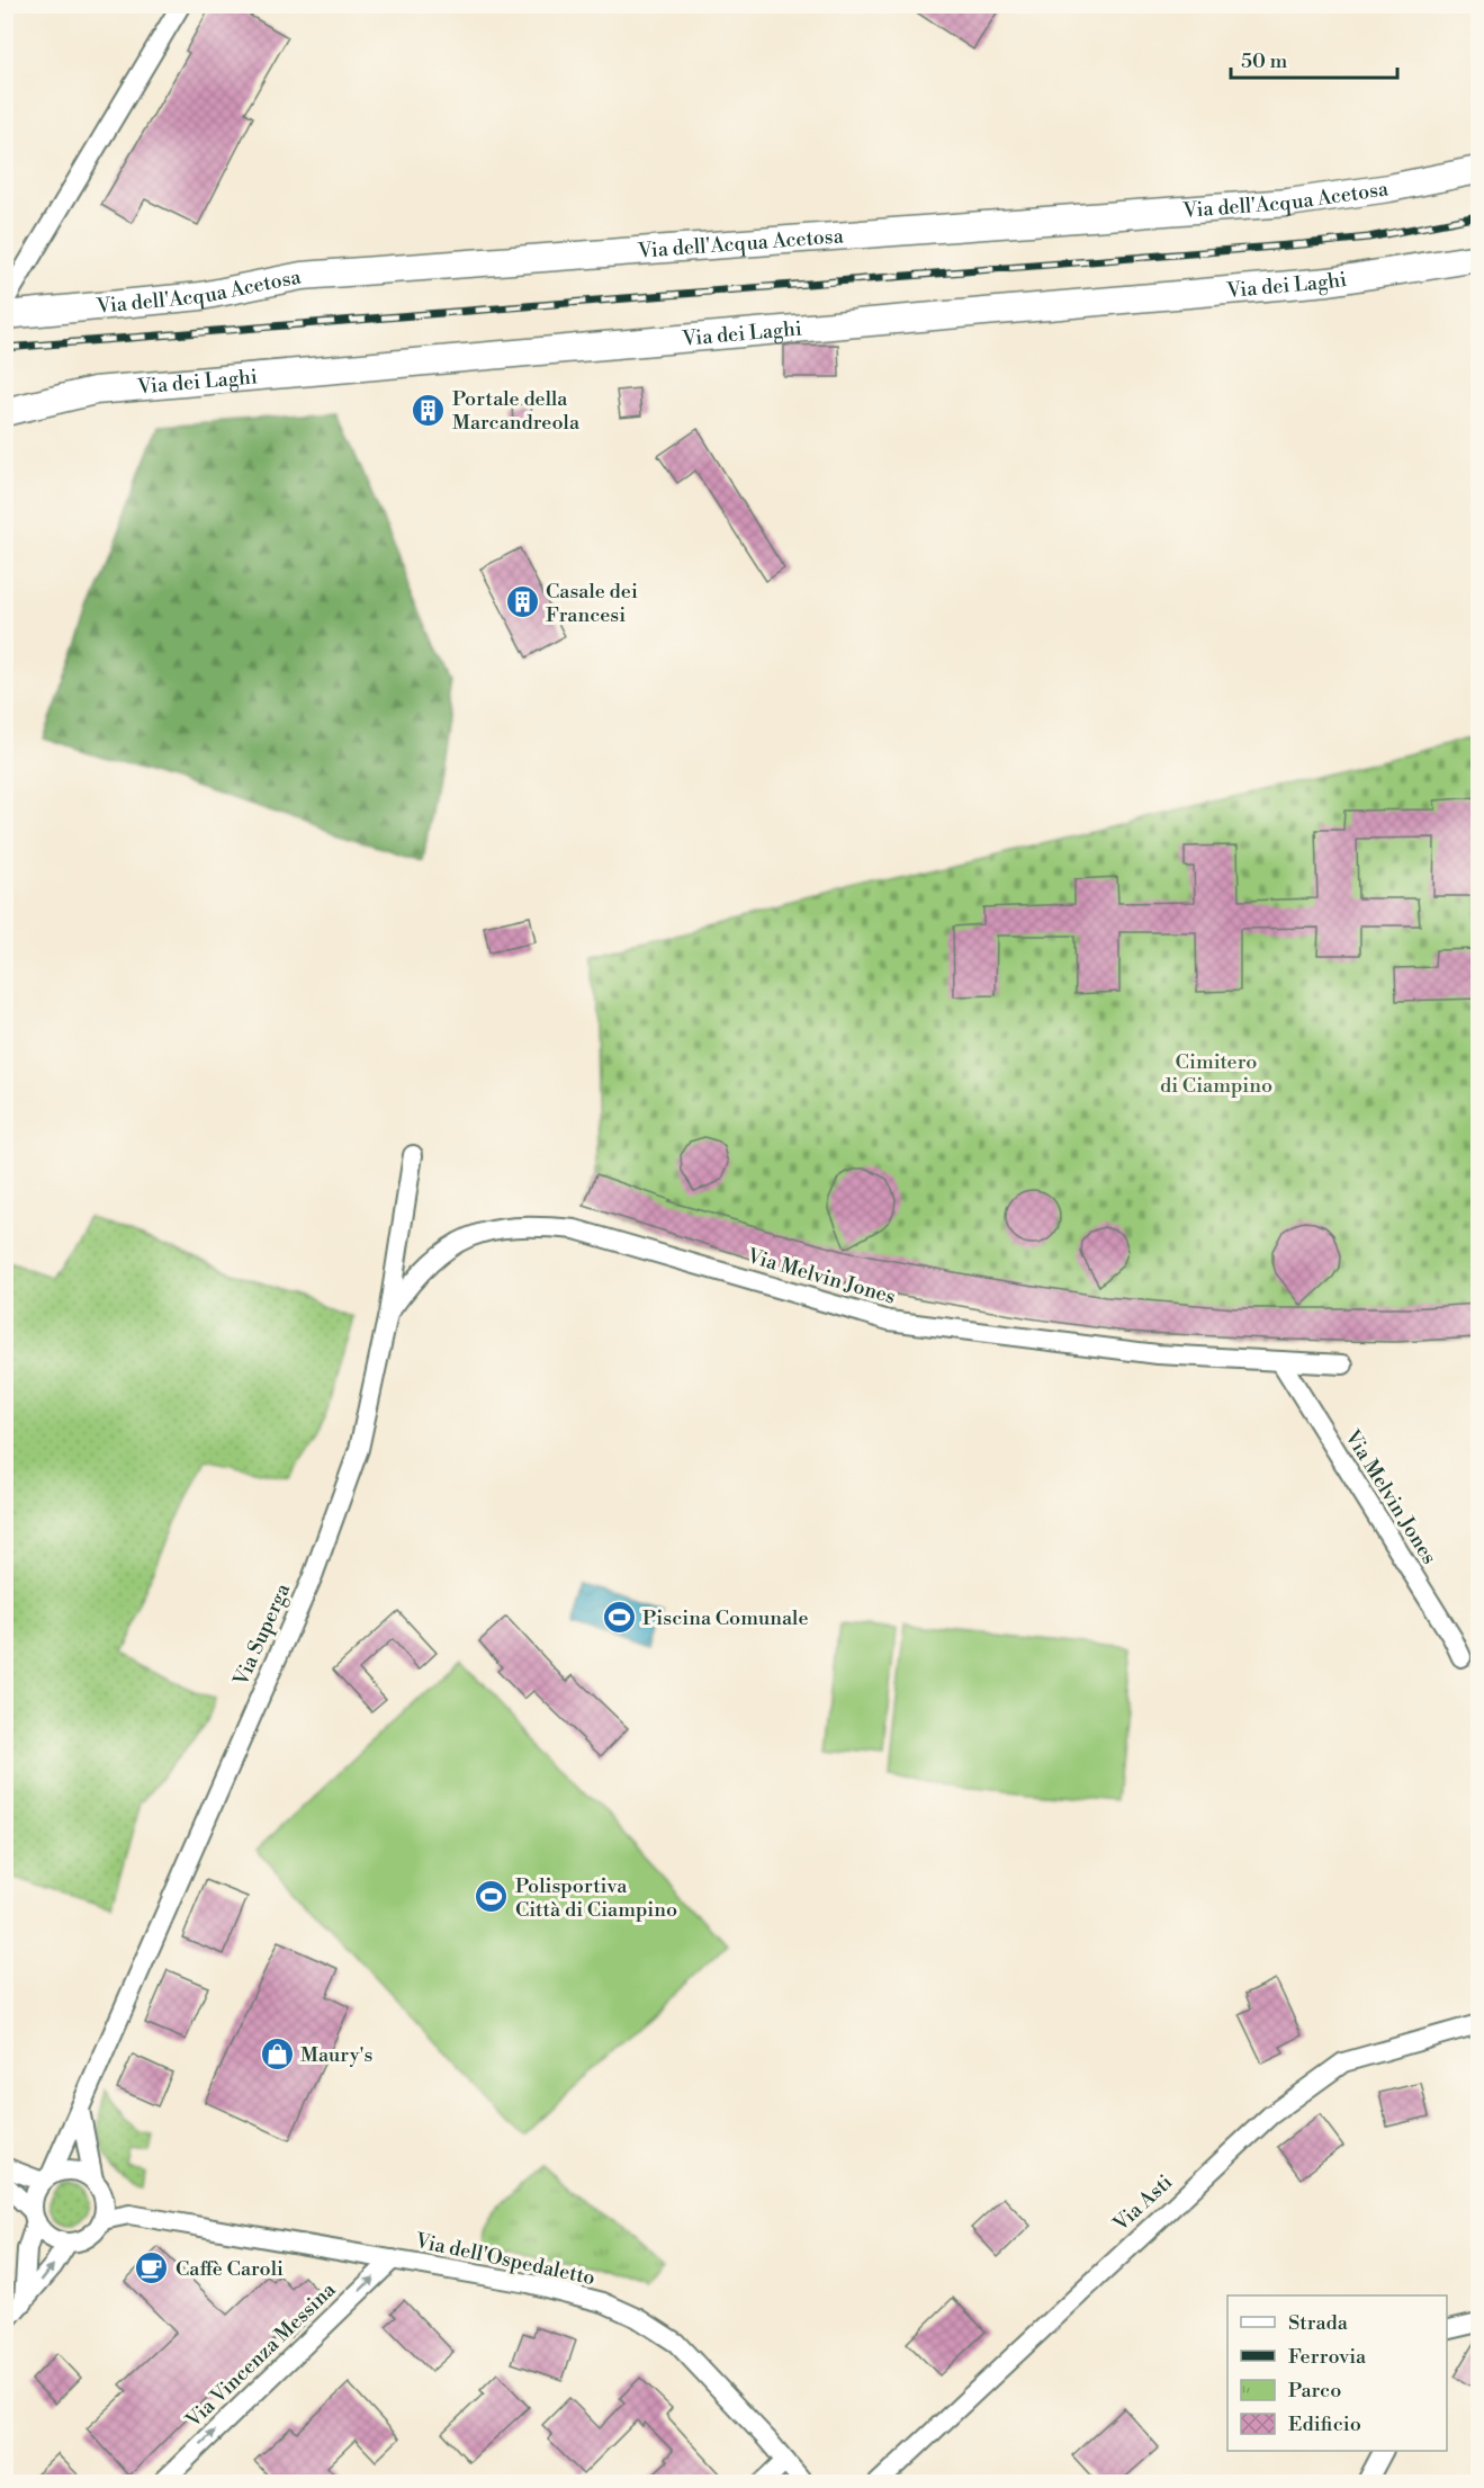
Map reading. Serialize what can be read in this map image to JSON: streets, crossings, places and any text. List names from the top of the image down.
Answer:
{
  "streets": {
    "main road": ["Via dell'Acqua Acetosa", "Via dei Laghi"],
    "street": [
      "Via Melvin Jones",
      "Via Superga",
      "Via Asti",
      "Via dell'Ospedaletto",
      "Via Vincenza Messina"
    ]
  },
  "crossings": [
    ["Via Melvin Jones", "Via Superga"],
    ["Via Superga", "Via dell'Ospedaletto"],
    ["Via dell'Ospedaletto", "Via Vincenza Messina"]
  ],
  "one_way": ["Via Vincenza Messina"],
  "parks": ["Cimitero di Ciampino"],
  "places": {
    "building": ["Portale della Marcandreola", "Casale dei Francesi"],
    "sports": ["Piscina Comunale", "Polisportiva Città di Ciampino"],
    "shop": ["Maury's"],
    "cafe": ["Caffè Caroli"]
  },
  "legend": [
    "Strada",
    "Ferrovia",
    "Parco",
    "Edificio"
  ],
  "scale_bar": "50 m"
}
